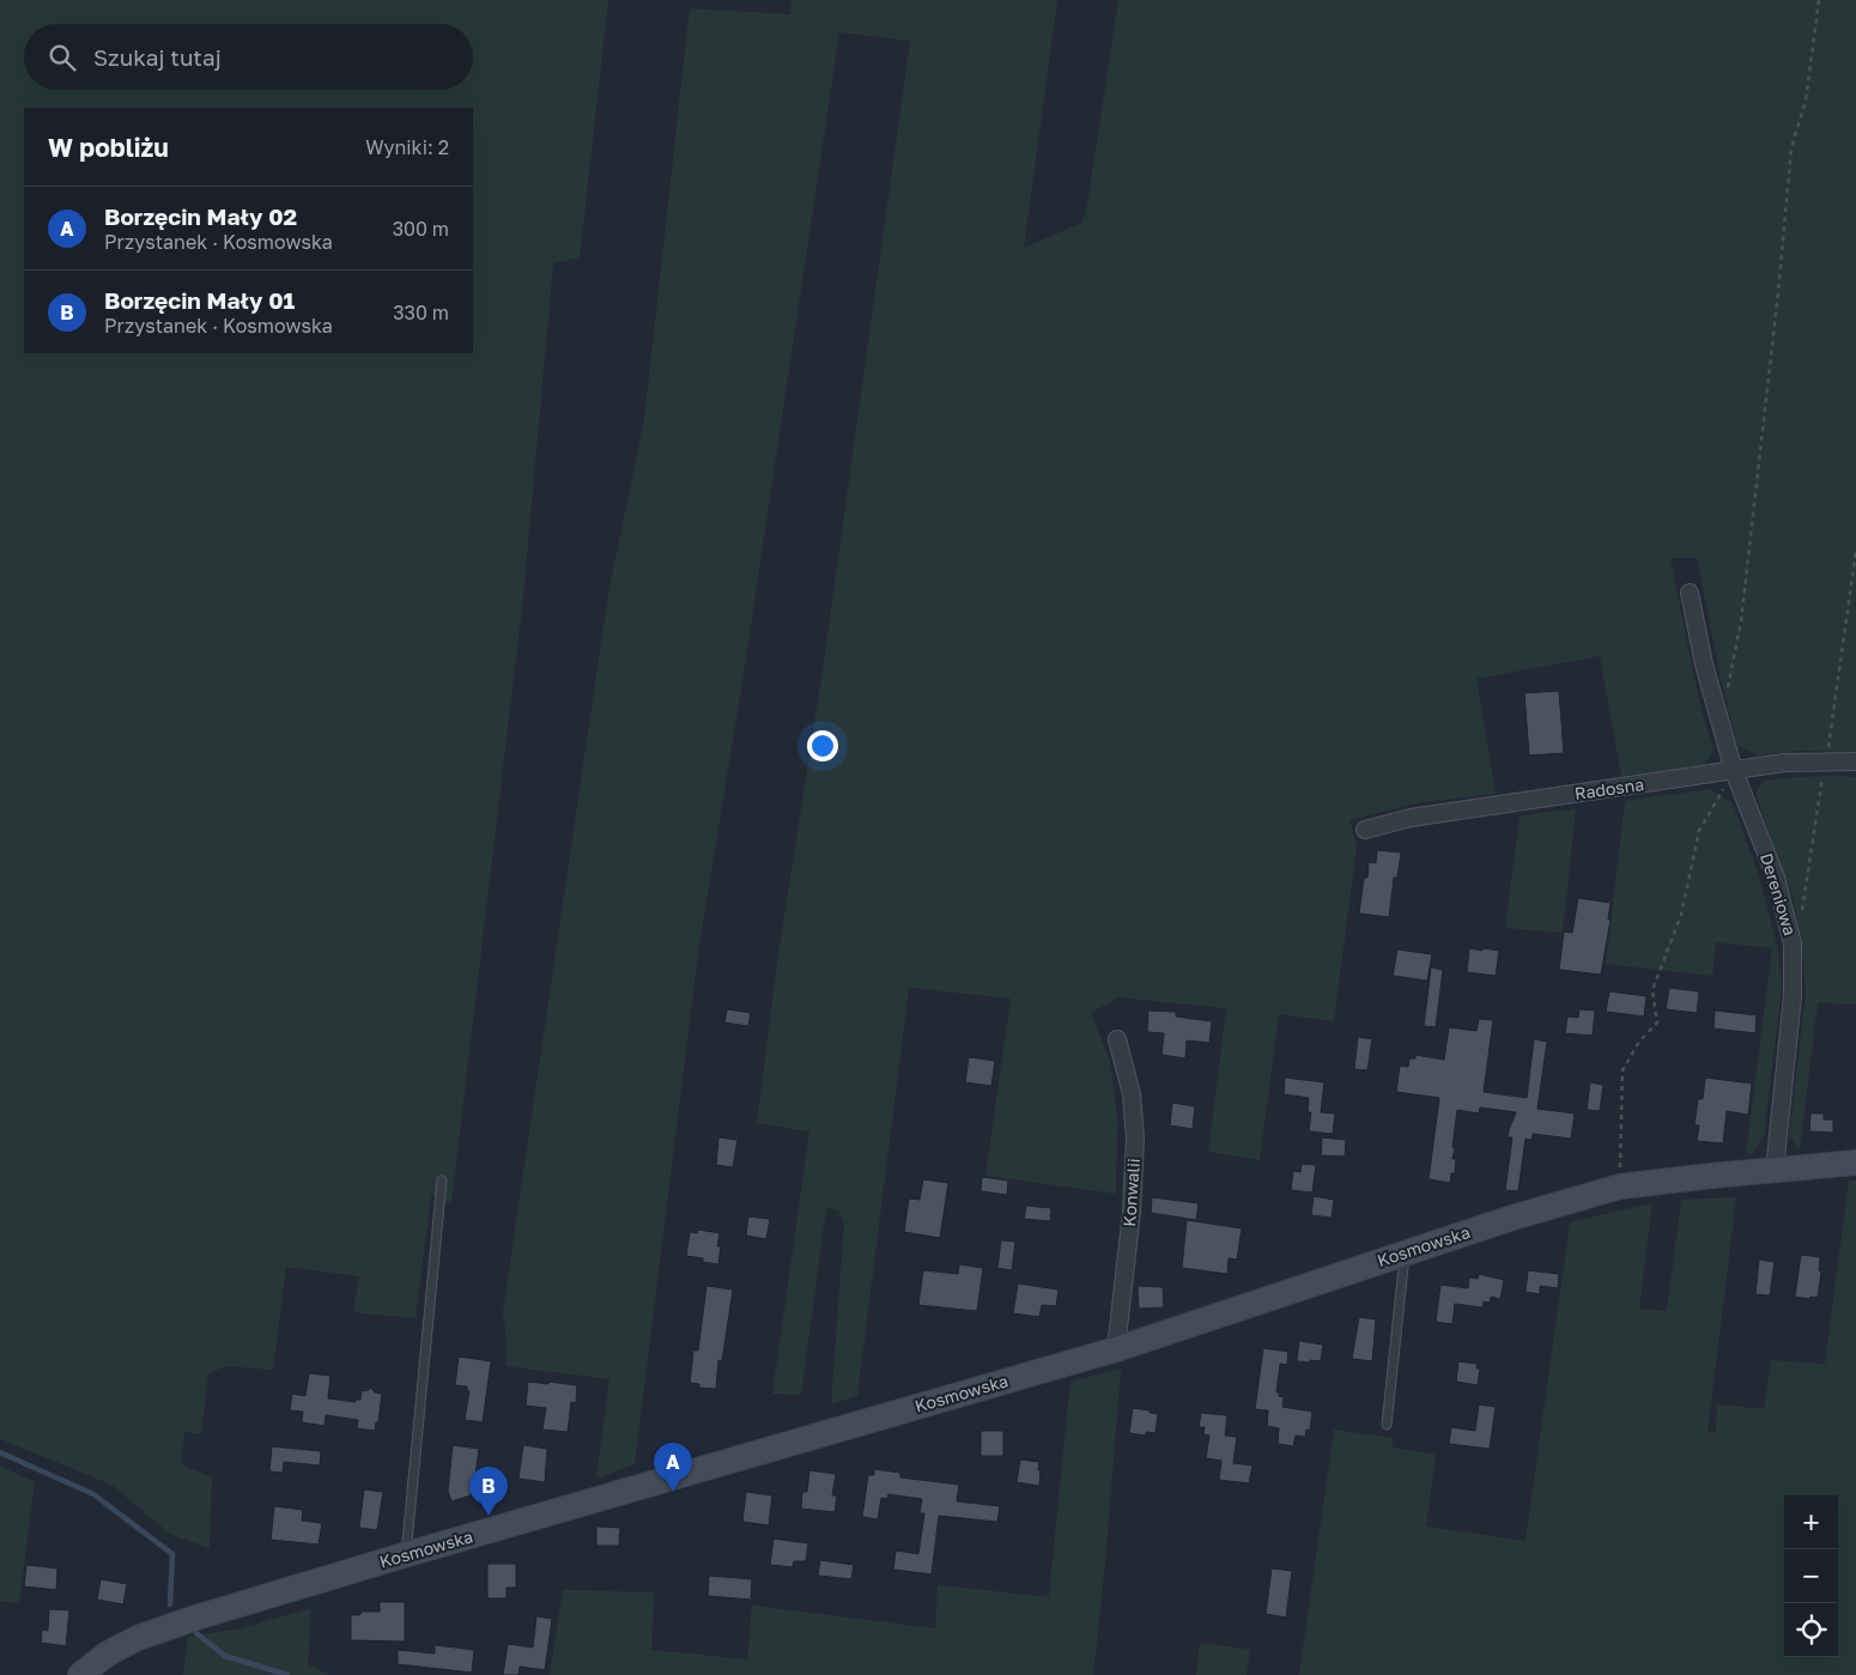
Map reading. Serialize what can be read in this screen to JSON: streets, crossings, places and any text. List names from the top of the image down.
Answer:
{
  "streets": {
    "street": [
      "Radosna",
      "Dereniowa",
      "Konwalii",
      "Kosmowska"
    ]
  },
  "crossings": [
    ["Radosna", "Dereniowa"],
    ["Dereniowa", "Kosmowska"],
    ["Konwalii", "Kosmowska"]
  ],
  "page": {
    "search": "Szukaj tutaj",
    "heading": ["W pobliżu", "Wyniki: 2"],
    "list": [
      {
        "mark": "A",
        "name": "Borzęcin Mały 02",
        "note": "Przystanek · Kosmowska",
        "value": "300 m"
      },
      {
        "mark": "B",
        "name": "Borzęcin Mały 01",
        "note": "Przystanek · Kosmowska",
        "value": "330 m"
      }
    ],
    "pins": ["A", "B"],
    "map_buttons": ["+", "−"]
  }
}
